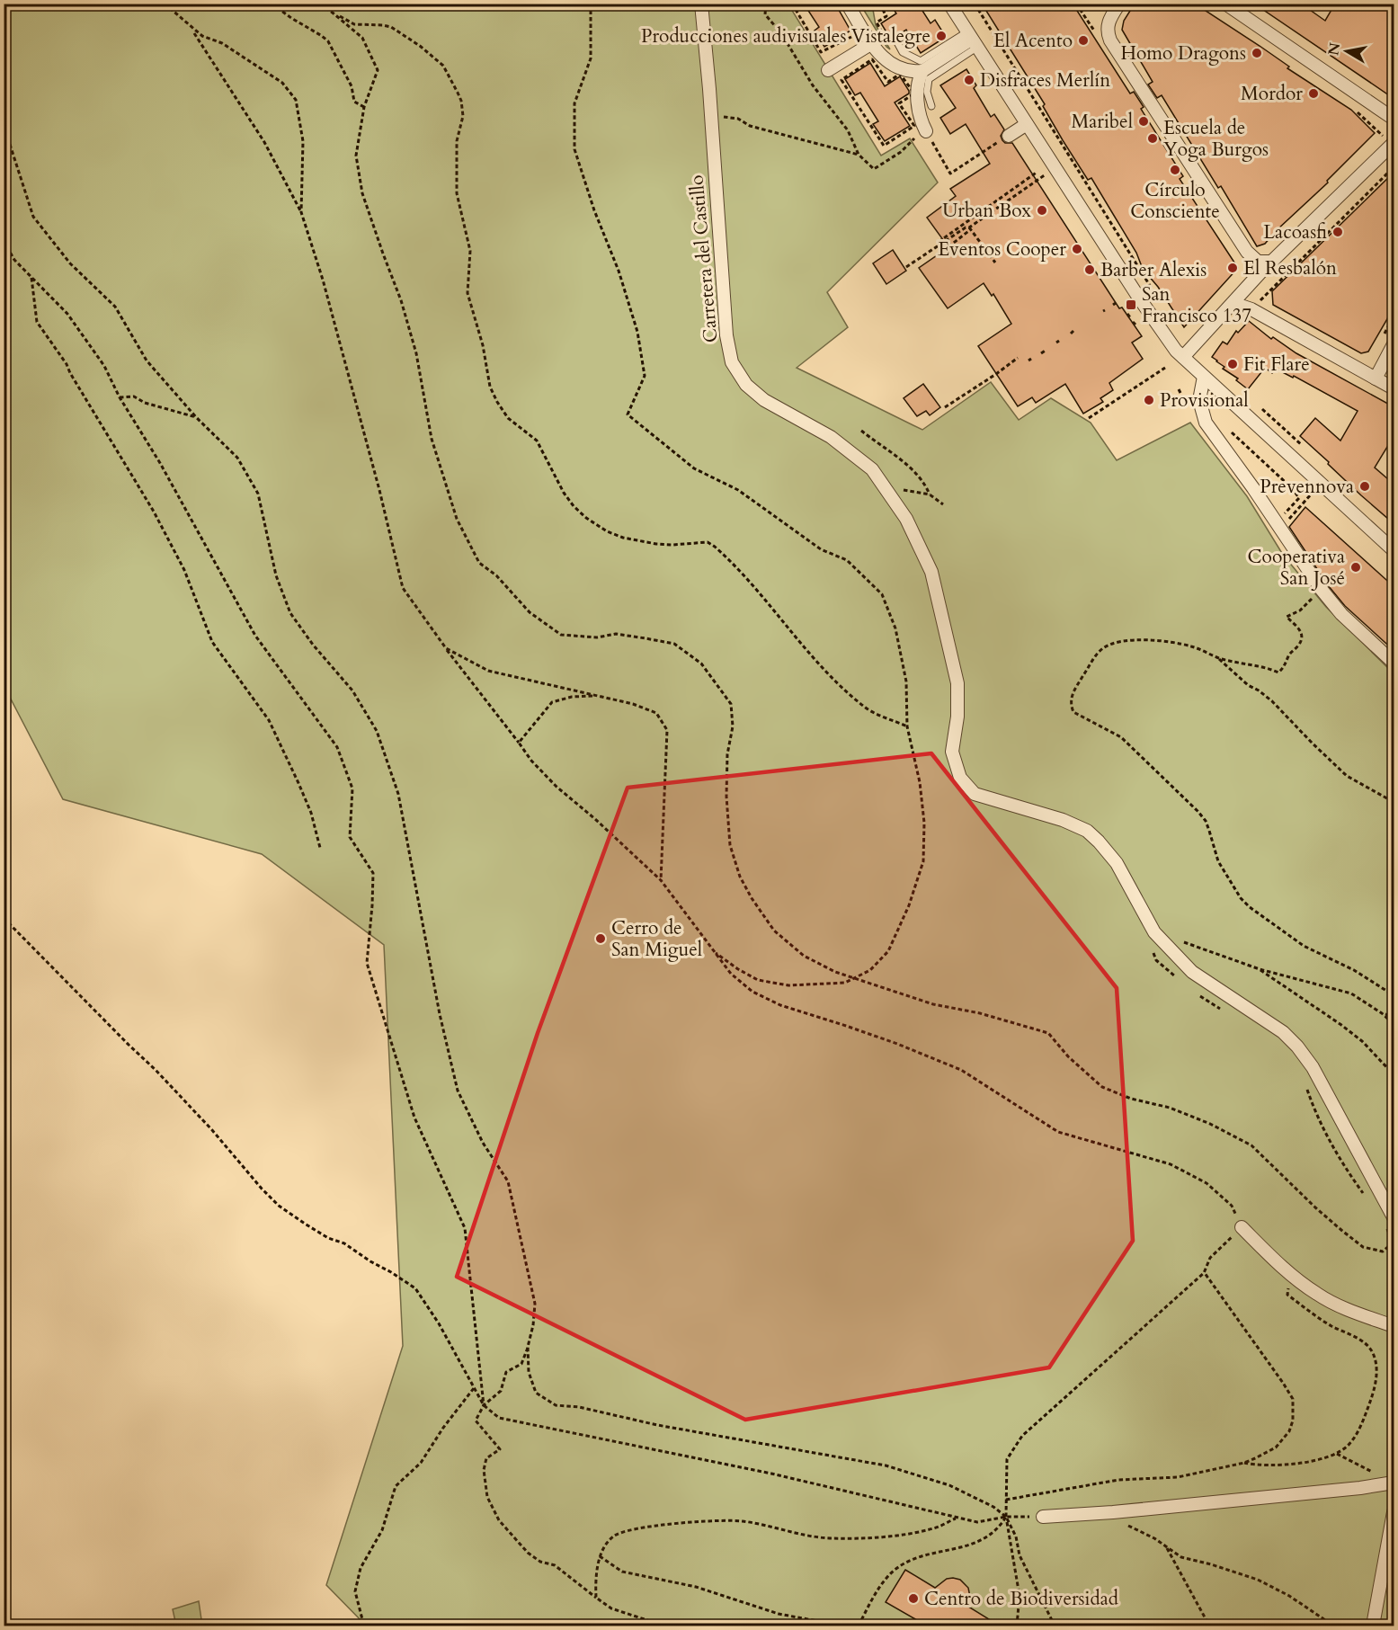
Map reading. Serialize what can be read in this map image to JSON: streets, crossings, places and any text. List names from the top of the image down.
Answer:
{
  "streets": {
    "street": ["Carretera del Castillo"]
  },
  "places": {
    "other": [
      "Producciones audivisuales Vistalegre",
      "El Acento",
      "Homo Dragons",
      "Disfraces Merlín",
      "Mordor",
      "Maribel",
      "Escuela de Yoga Burgos",
      "Círculo Consciente",
      "Urban Box",
      "Lacoasfi",
      "Eventos Cooper",
      "El Resbalón",
      "Barber Alexis",
      "Fit Flare",
      "Provisional",
      "Prevennova",
      "Cooperativa San José",
      "Cerro de San Miguel",
      "Centro de Biodiversidad"
    ],
    "transit": ["San Francisco 137"]
  },
  "north": "left"
}
